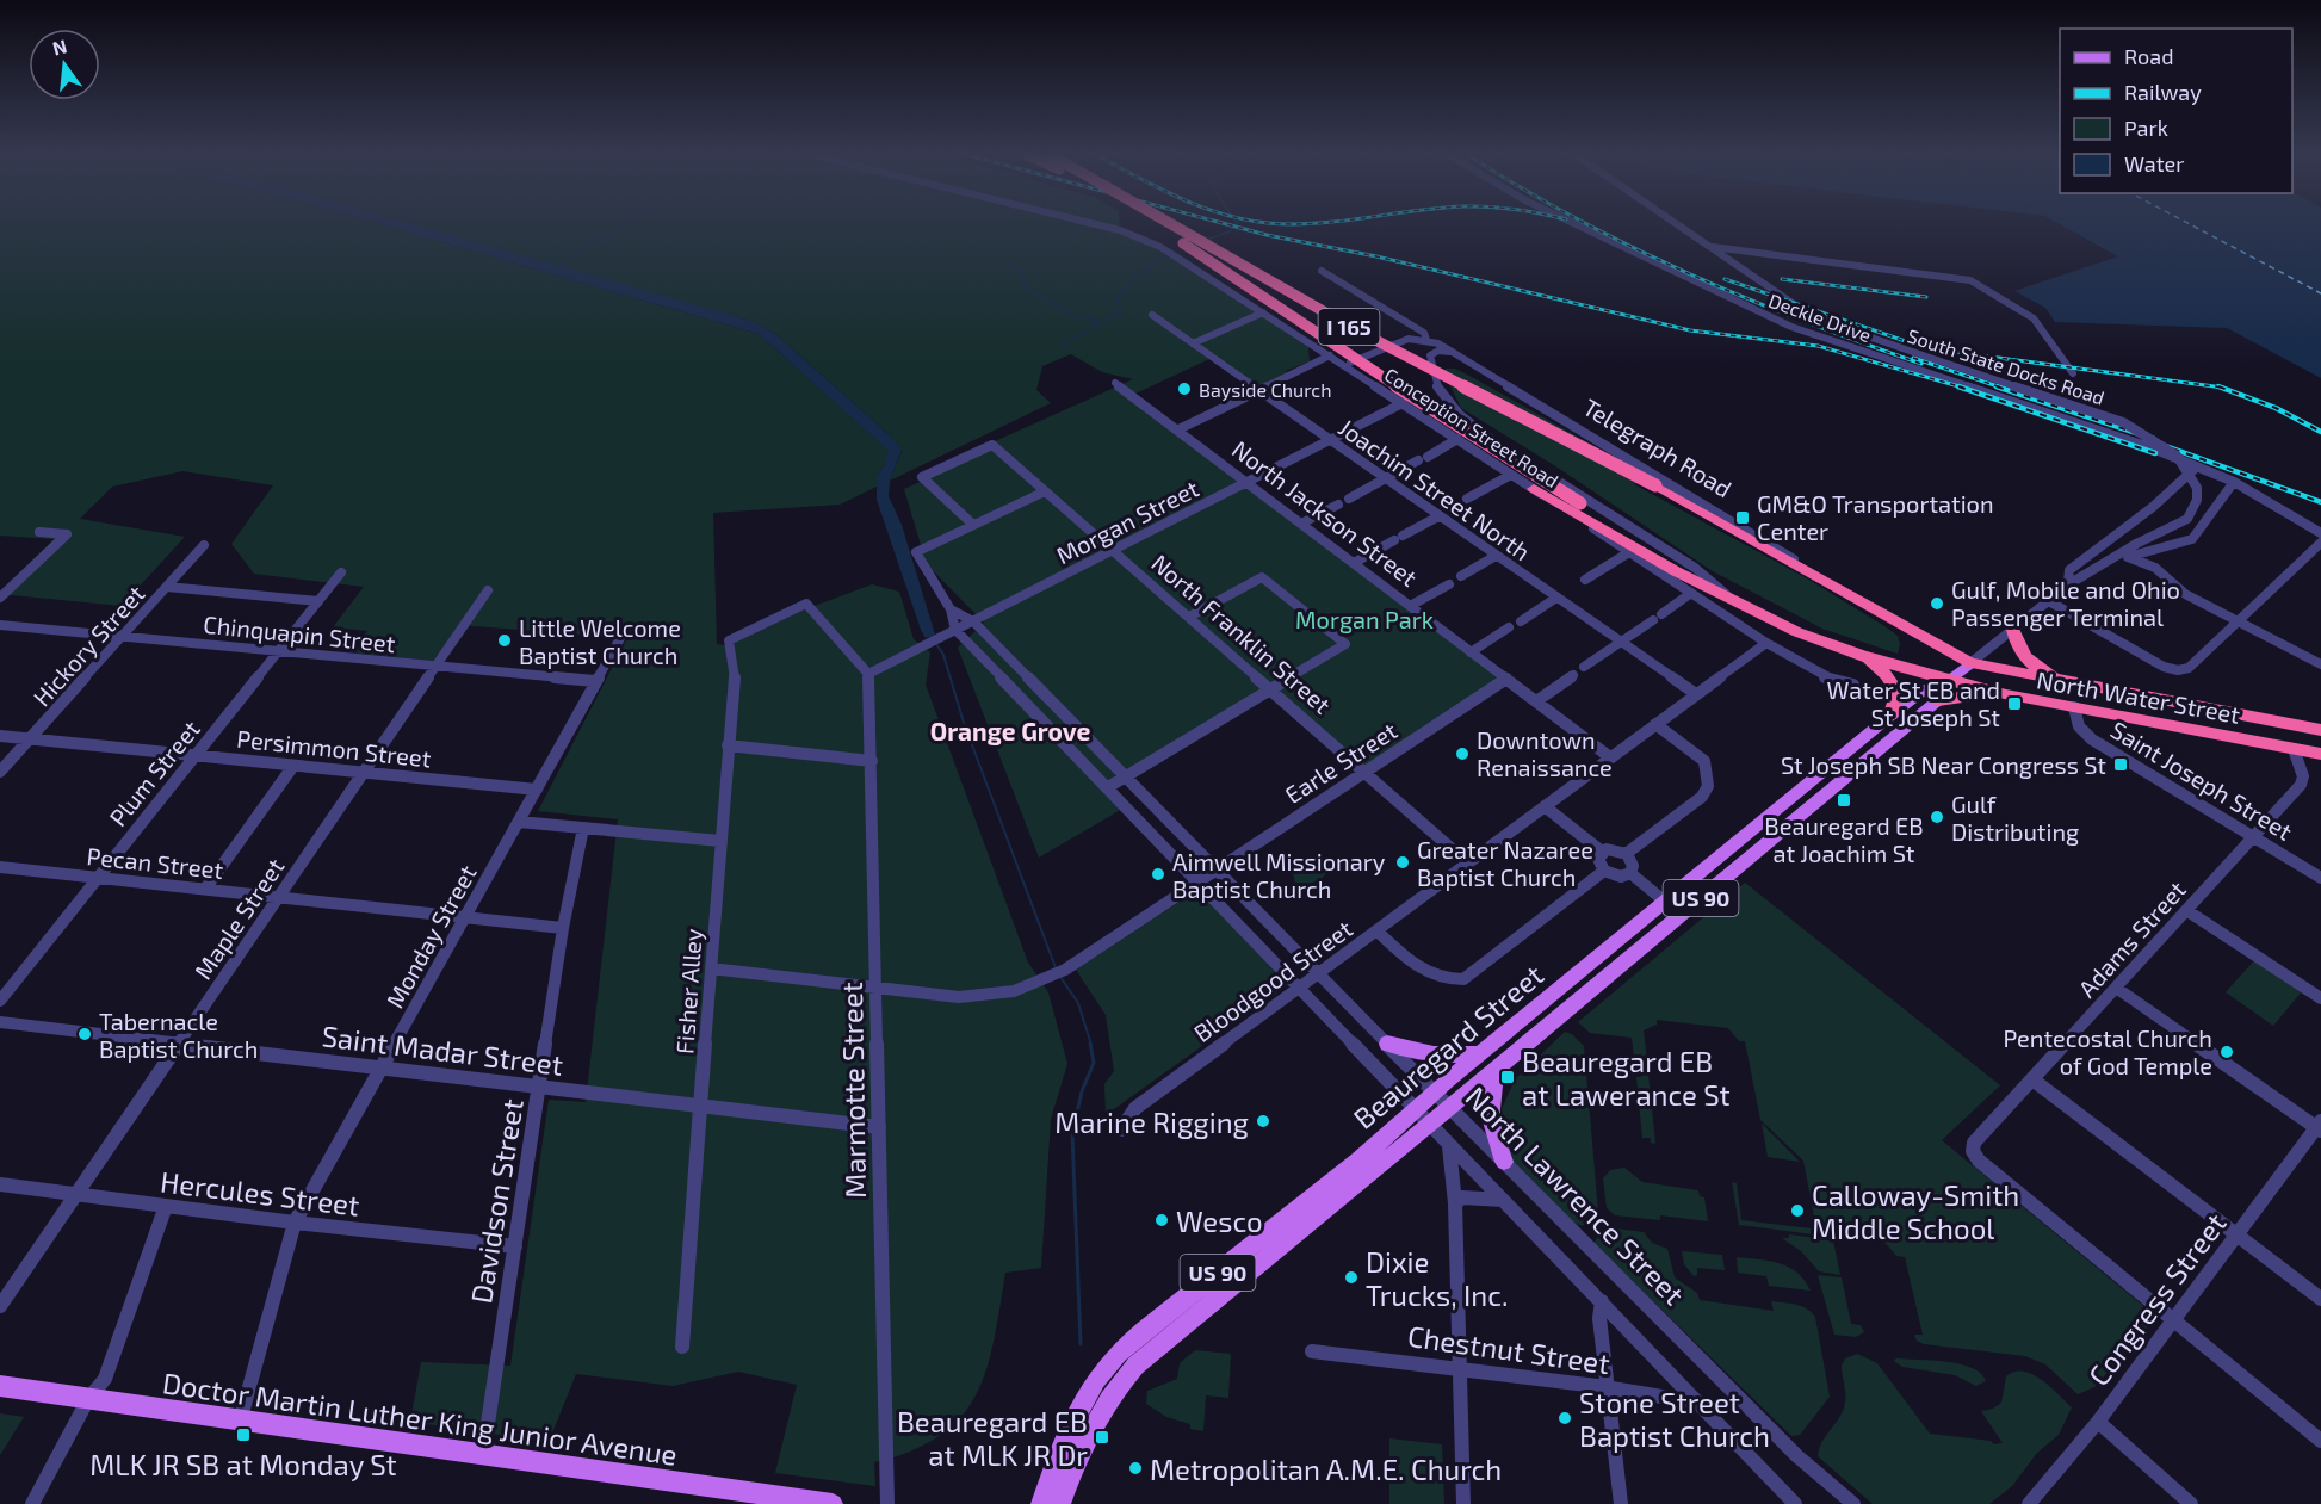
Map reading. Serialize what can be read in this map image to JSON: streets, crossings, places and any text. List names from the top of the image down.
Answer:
{
  "streets": {
    "highway": ["I 165", "Telegraph Road", "North Water Street"],
    "main road": ["US 90", "Beauregard Street", "Doctor Martin Luther King Junior Avenue"],
    "street": [
      "Deckle Drive",
      "South State Docks Road",
      "Conception Street Road",
      "Joachim Street North",
      "North Jackson Street",
      "Morgan Street",
      "Chinquapin Street",
      "North Franklin Street",
      "Hickory Street",
      "Persimmon Street",
      "Earle Street",
      "Plum Street",
      "Saint Joseph Street",
      "Pecan Street",
      "Maple Street",
      "Monday Street",
      "Adams Street",
      "Bloodgood Street",
      "Fisher Alley",
      "Saint Madar Street",
      "Marmotte Street",
      "Hercules Street",
      "North Lawrence Street",
      "Davidson Street",
      "Congress Street",
      "Chestnut Street"
    ]
  },
  "crossings": [
    ["I 165", "Telegraph Road"],
    ["South State Docks Road", "Beauregard Street"],
    ["Conception Street Road", "Morgan Street"],
    ["Conception Street Road", "Bloodgood Street"],
    ["Telegraph Road", "North Water Street"],
    ["Telegraph Road", "Beauregard Street"],
    ["Joachim Street North", "Morgan Street"],
    ["Joachim Street North", "Bloodgood Street"],
    ["North Jackson Street", "Morgan Street"],
    ["North Jackson Street", "Earle Street"],
    ["North Jackson Street", "Bloodgood Street"],
    ["Morgan Street", "North Franklin Street"],
    ["Morgan Street", "Fisher Alley"],
    ["Morgan Street", "Marmotte Street"],
    ["Morgan Street", "North Lawrence Street"],
    ["Chinquapin Street", "Hickory Street"],
    ["Chinquapin Street", "Plum Street"],
    ["Chinquapin Street", "Maple Street"],
    ["Chinquapin Street", "Monday Street"],
    ["North Franklin Street", "Earle Street"],
    ["North Franklin Street", "Bloodgood Street"],
    ["Hickory Street", "Persimmon Street"],
    ["North Water Street", "Saint Joseph Street"],
    ["North Water Street", "Adams Street"],
    ["North Water Street", "Beauregard Street"],
    ["Persimmon Street", "Plum Street"],
    ["Persimmon Street", "Maple Street"],
    ["Persimmon Street", "Monday Street"],
    ["Earle Street", "Fisher Alley"],
    ["Earle Street", "Marmotte Street"],
    ["Earle Street", "North Lawrence Street"],
    ["Plum Street", "Pecan Street"],
    ["Saint Joseph Street", "Adams Street"],
    ["Pecan Street", "Maple Street"],
    ["Pecan Street", "Monday Street"],
    ["Pecan Street", "Davidson Street"],
    ["Maple Street", "Saint Madar Street"],
    ["Maple Street", "Hercules Street"],
    ["Monday Street", "Saint Madar Street"],
    ["Monday Street", "Hercules Street"],
    ["Monday Street", "Doctor Martin Luther King Junior Avenue"],
    ["Adams Street", "Congress Street"],
    ["Bloodgood Street", "North Lawrence Street"],
    ["Fisher Alley", "Saint Madar Street"],
    ["Fisher Alley", "Marmotte Street"],
    ["Beauregard Street", "North Lawrence Street"],
    ["Saint Madar Street", "Marmotte Street"],
    ["Saint Madar Street", "Davidson Street"],
    ["Hercules Street", "Davidson Street"],
    ["Davidson Street", "Doctor Martin Luther King Junior Avenue"]
  ],
  "districts": ["Orange Grove"],
  "parks": ["Morgan Park"],
  "places": {
    "other": [
      "Bayside Church",
      "Gulf, Mobile and Ohio Passenger Terminal",
      "Little Welcome Baptist Church",
      "Downtown Renaissance",
      "Gulf Distributing",
      "Greater Nazaree Baptist Church",
      "Aimwell Missionary Baptist Church",
      "Tabernacle Baptist Church",
      "Pentecostal Church of God Temple",
      "Marine Rigging",
      "Calloway-Smith Middle School",
      "Wesco",
      "Dixie Trucks, Inc.",
      "Stone Street Baptist Church",
      "Metropolitan A.M.E. Church"
    ],
    "transit": [
      "GM&O Transportation Center",
      "Water St EB and St Joseph St",
      "St Joseph SB Near Congress St",
      "Beauregard EB at Joachim St",
      "Beauregard EB at Lawerance St",
      "MLK JR SB at Monday St",
      "Beauregard EB at MLK JR Dr"
    ]
  },
  "legend": [
    "Road",
    "Railway",
    "Park",
    "Water"
  ],
  "north": "top"
}
